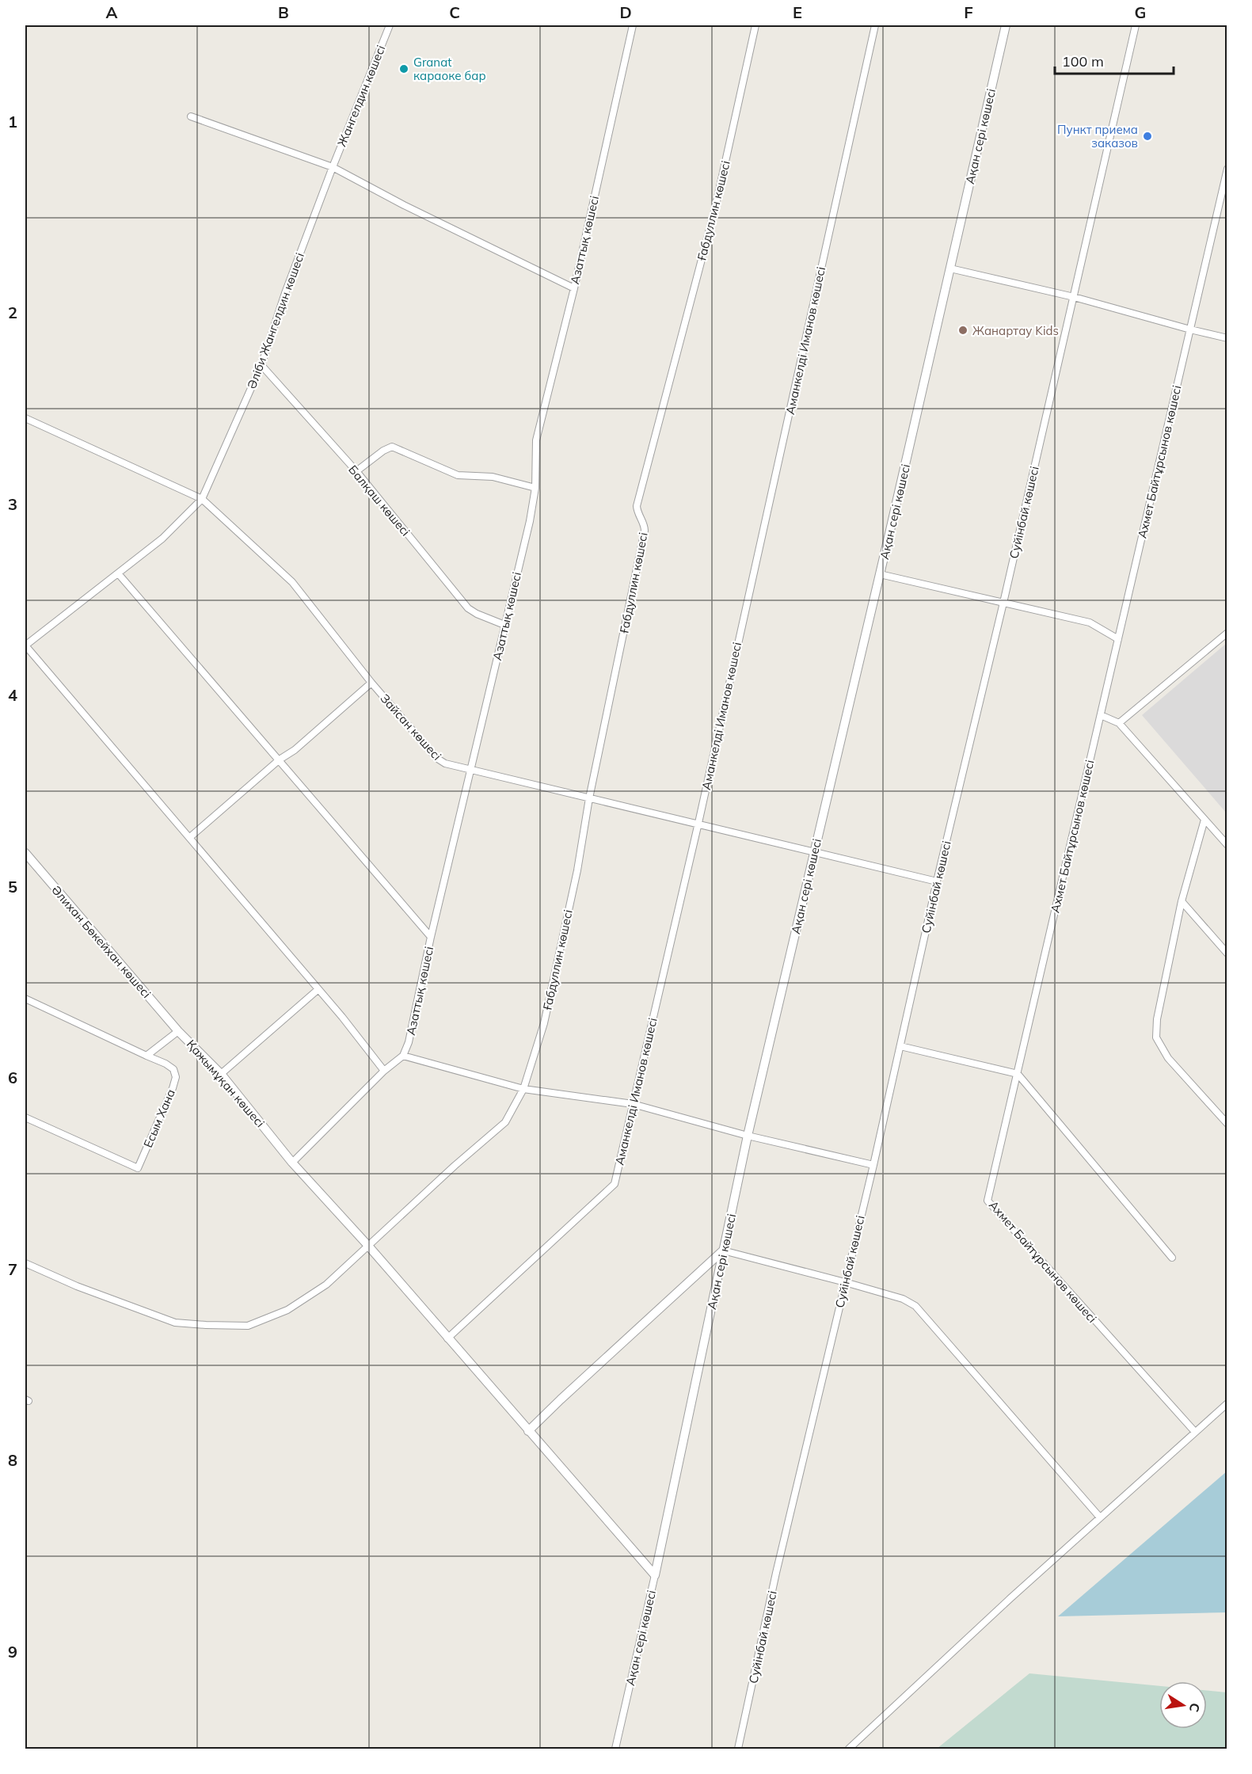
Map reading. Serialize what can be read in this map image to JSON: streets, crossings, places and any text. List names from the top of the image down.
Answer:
{
  "streets": {
    "street": [
      "Жангелдин көшесі",
      "Ақан сері көшесі",
      "Ғабдуллин көшесі",
      "Азаттық көшесі",
      "Әліби Жангелдин көшесі",
      "Аманкелді Иманов көшесі",
      "Ахмет Байтұрсынов көшесі",
      "Балқаш көшесі",
      "Суйінбай көшесі",
      "Зайсан көшесі",
      "Әлихан Бөкейхан көшесі",
      "Қажымұқан көшесі",
      "Есым Хана"
    ]
  },
  "crossings": [
    ["Жангелдин көшесі", "Әліби Жангелдин көшесі"],
    ["Ақан сері көшесі", "Зайсан көшесі"],
    ["Ақан сері көшесі", "Қажымұқан көшесі"],
    ["Ғабдуллин көшесі", "Зайсан көшесі"],
    ["Ғабдуллин көшесі", "Қажымұқан көшесі"],
    ["Азаттық көшесі", "Балқаш көшесі"],
    ["Азаттық көшесі", "Зайсан көшесі"],
    ["Әліби Жангелдин көшесі", "Балқаш көшесі"],
    ["Әліби Жангелдин көшесі", "Зайсан көшесі"],
    ["Аманкелді Иманов көшесі", "Зайсан көшесі"],
    ["Аманкелді Иманов көшесі", "Қажымұқан көшесі"],
    ["Суйінбай көшесі", "Зайсан көшесі"],
    ["Әлихан Бөкейхан көшесі", "Қажымұқан көшесі"],
    ["Қажымұқан көшесі", "Есым Хана"]
  ],
  "places": ["Granat караоке бар", "Пункт приема заказов", "Жанартау Kids"],
  "scale_bar": "100 m",
  "north": "right",
  "grid": {
    "columns": [
      "A",
      "B",
      "C",
      "D",
      "E",
      "F",
      "G"
    ],
    "rows": [
      "1",
      "2",
      "3",
      "4",
      "5",
      "6",
      "7",
      "8",
      "9"
    ]
  }
}
